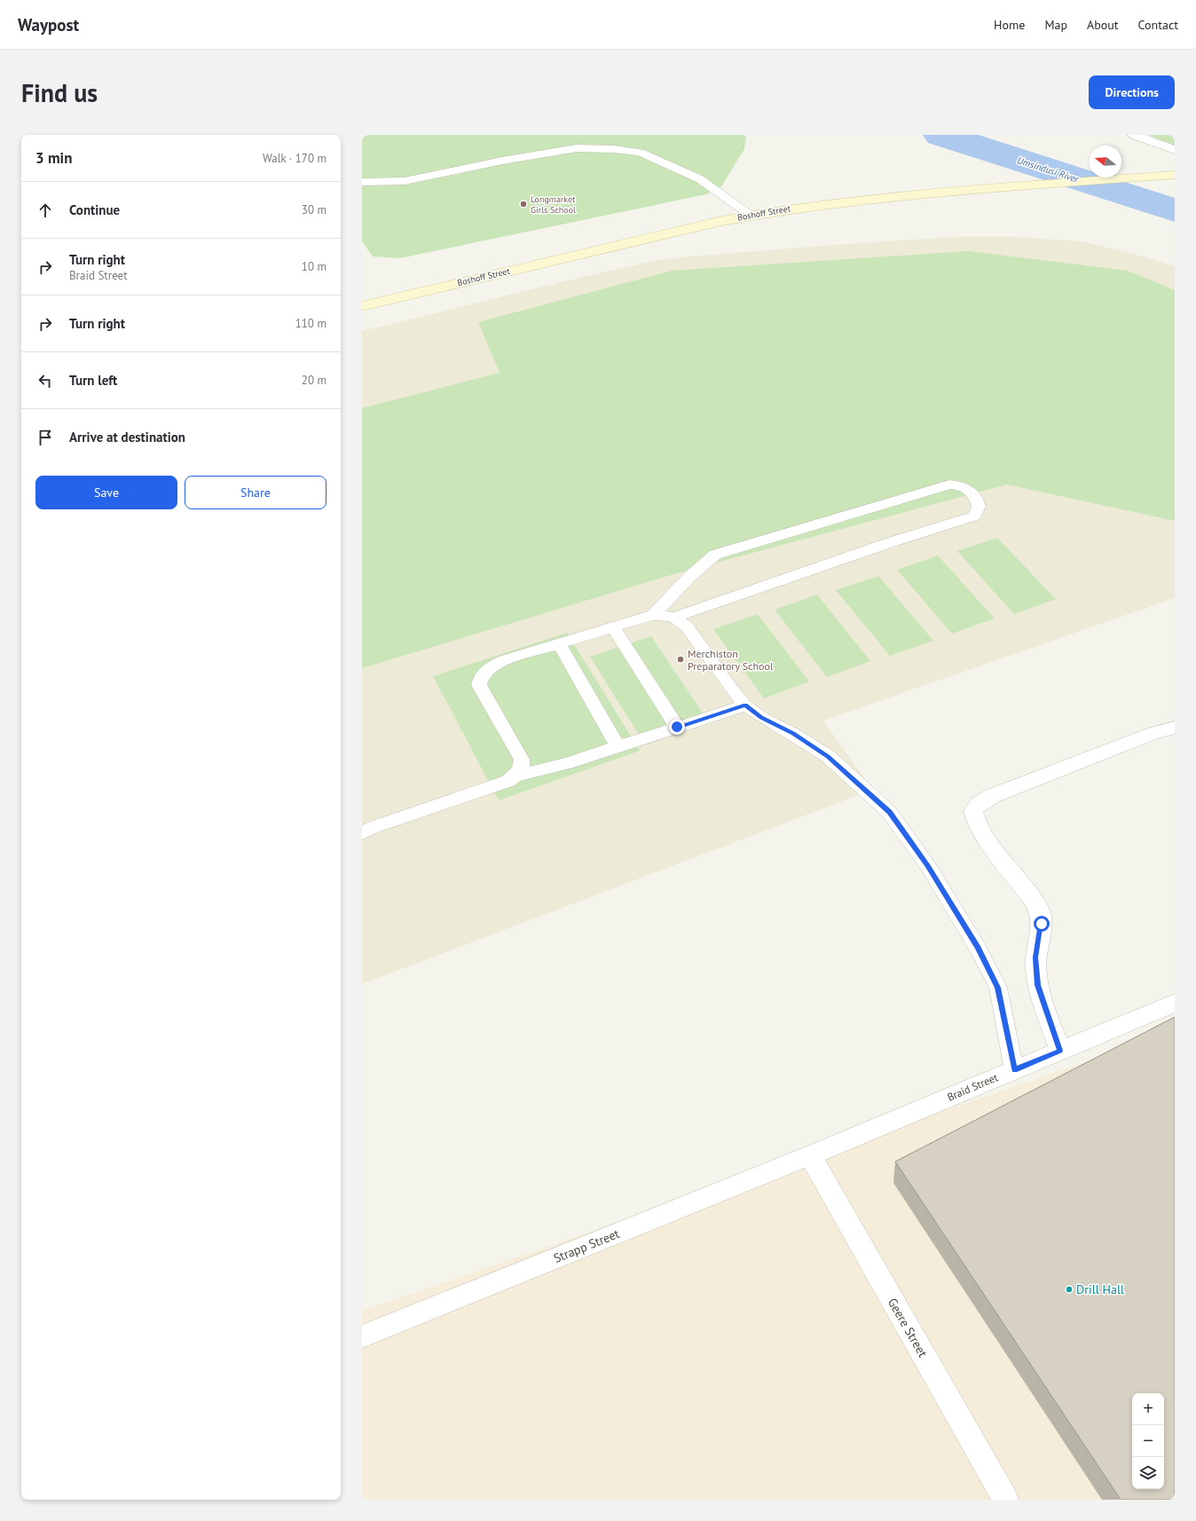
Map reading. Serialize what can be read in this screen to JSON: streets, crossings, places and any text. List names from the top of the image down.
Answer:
{
  "streets": {
    "main road": ["Boshoff Street"],
    "street": ["Braid Street", "Strapp Street", "Geere Street"]
  },
  "crossings": [
    ["Braid Street", "Strapp Street"],
    ["Braid Street", "Geere Street"],
    ["Strapp Street", "Geere Street"]
  ],
  "water": ["Umsindusi River"],
  "places": ["Longmarket Girls School", "Merchiston Preparatory School", "Drill Hall"],
  "north": "left",
  "page": {
    "header": "Waypost",
    "nav": [
      "Home",
      "Map",
      "About",
      "Contact"
    ],
    "buttons": [
      "Directions",
      ["Save", "Share"]
    ],
    "title": "Find us",
    "heading": ["3 min", "Walk · 170 m"],
    "list": [
      ["Continue", "30 m"],
      ["Turn right", "Braid Street", "10 m"],
      ["Turn right", "110 m"],
      ["Turn left", "20 m"],
      "Arrive at destination"
    ],
    "map_buttons": ["+", "−"]
  }
}
